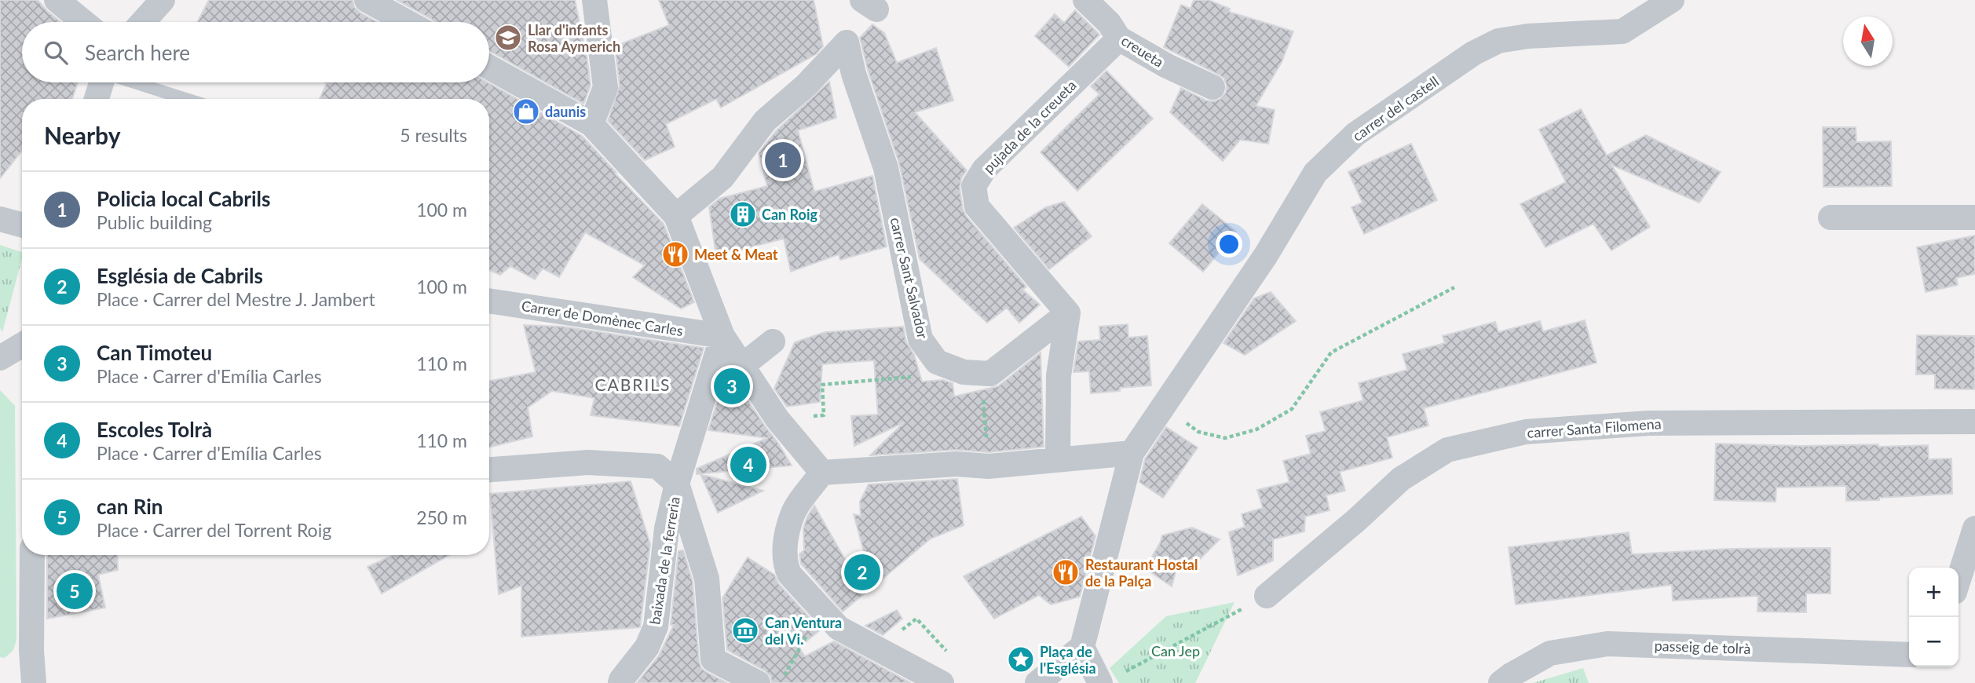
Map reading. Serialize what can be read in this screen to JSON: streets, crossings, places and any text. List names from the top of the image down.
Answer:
{
  "streets": {
    "street": [
      "creueta",
      "carrer del castell",
      "pujada de la creueta",
      "carrer Sant Salvador",
      "Carrer de Domènec Carles",
      "carrer Santa Filomena",
      "baixada de la ferreria",
      "passeig de tolrà"
    ]
  },
  "crossings": [
    ["creueta", "pujada de la creueta"],
    ["Carrer de Domènec Carles", "baixada de la ferreria"]
  ],
  "districts": ["CABRILS"],
  "parks": ["Can Jep"],
  "places": {
    "school or university": ["Llar d'infants Rosa Aymerich"],
    "shop": ["daunis"],
    "building": ["Can Roig"],
    "restaurant": ["Meet & Meat", "Restaurant Hostal de la Palça"],
    "museum": ["Can Ventura del Vi."],
    "place": ["Plaça de l'Església"]
  },
  "north": "top",
  "page": {
    "search": "Search here",
    "heading": ["Nearby", "5 results"],
    "pins": [
      "1",
      "3",
      "4",
      "2",
      "5"
    ],
    "list": [
      {
        "mark": "1",
        "name": "Policia local Cabrils",
        "note": "Public building",
        "value": "100 m"
      },
      {
        "mark": "2",
        "name": "Església de Cabrils",
        "note": "Place · Carrer del Mestre J. Jambert",
        "value": "100 m"
      },
      {
        "mark": "3",
        "name": "Can Timoteu",
        "note": "Place · Carrer d'Emília Carles",
        "value": "110 m"
      },
      {
        "mark": "4",
        "name": "Escoles Tolrà",
        "note": "Place · Carrer d'Emília Carles",
        "value": "110 m"
      },
      {
        "mark": "5",
        "name": "can Rin",
        "note": "Place · Carrer del Torrent Roig",
        "value": "250 m"
      }
    ],
    "map_buttons": ["+", "−"]
  }
}
